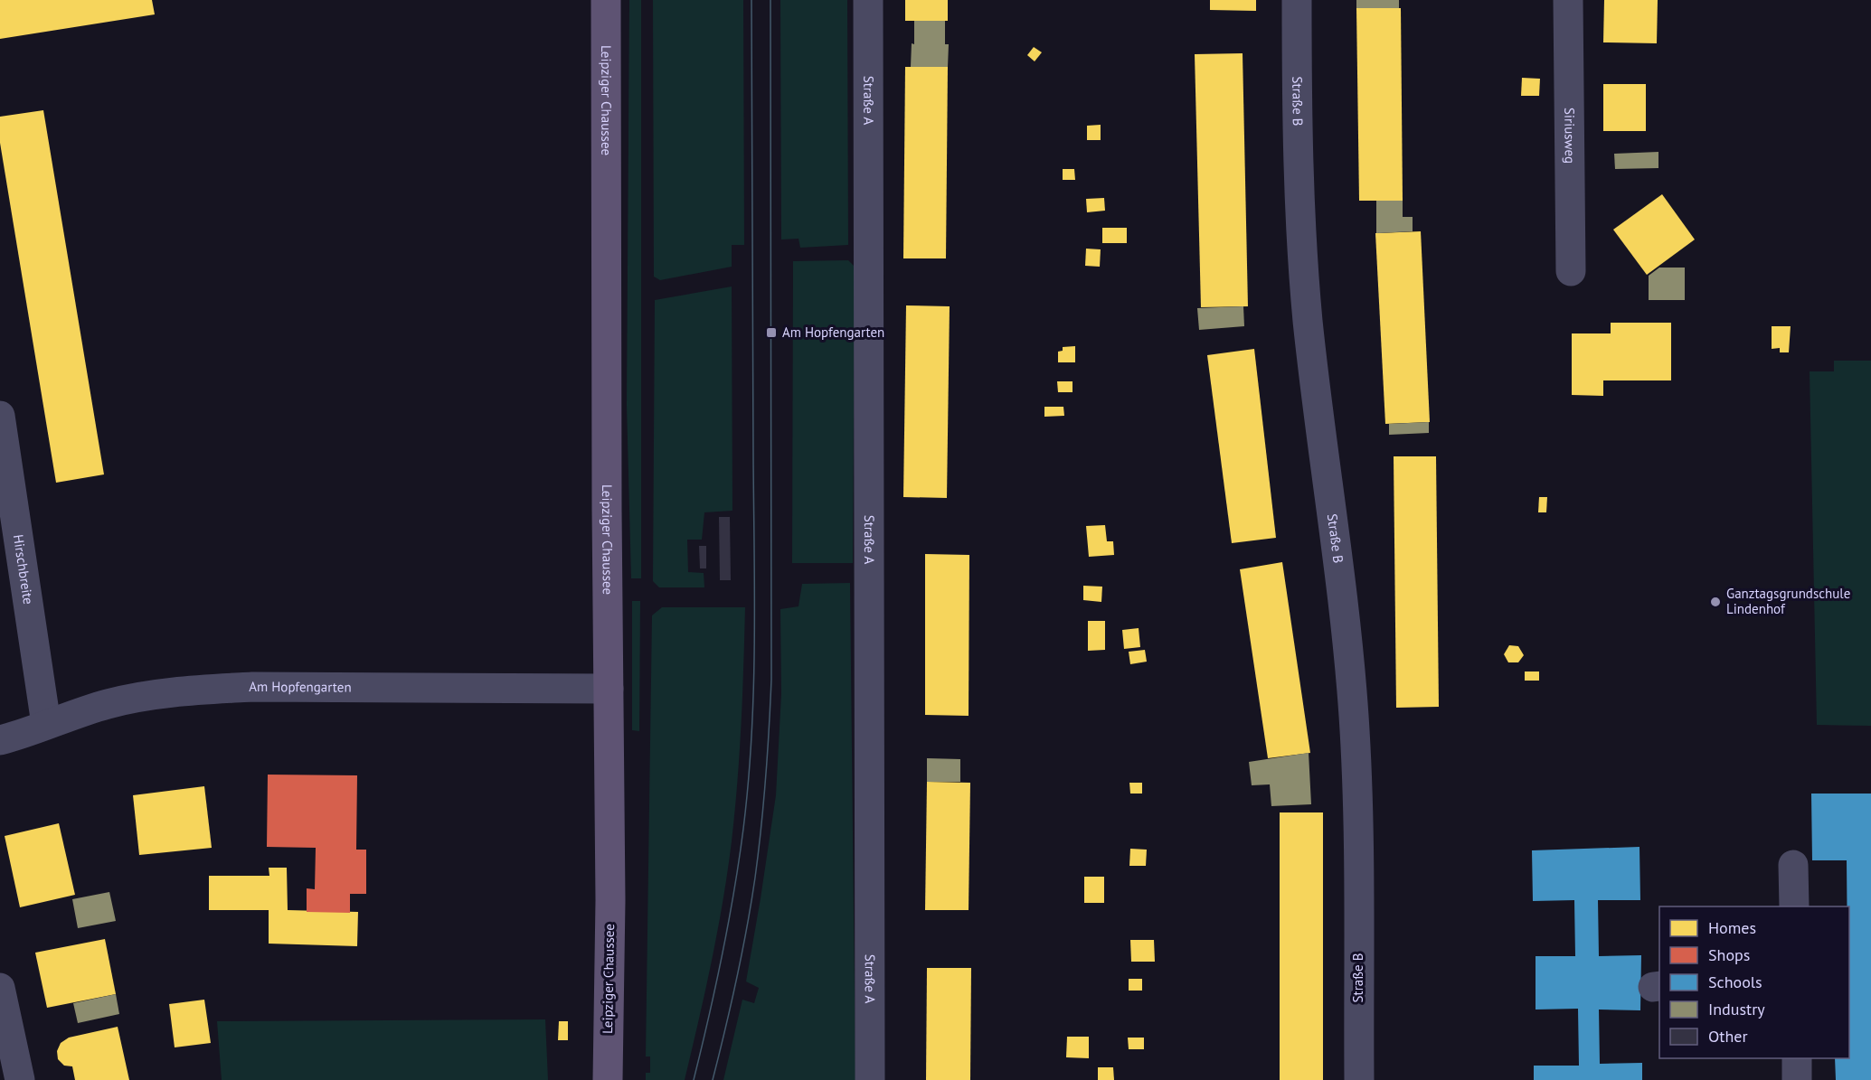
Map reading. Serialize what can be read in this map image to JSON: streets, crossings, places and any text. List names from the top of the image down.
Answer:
{
  "streets": {
    "main road": ["Leipziger Chaussee"],
    "street": [
      "Straße A",
      "Straße B",
      "Siriusweg",
      "Hirschbreite",
      "Am Hopfengarten"
    ]
  },
  "crossings": [
    ["Leipziger Chaussee", "Am Hopfengarten"],
    ["Hirschbreite", "Am Hopfengarten"]
  ],
  "places": {
    "transit": ["Am Hopfengarten"],
    "other": ["Ganztagsgrundschule Lindenhof"]
  },
  "legend": [
    "Homes",
    "Shops",
    "Schools",
    "Industry",
    "Other"
  ]
}
